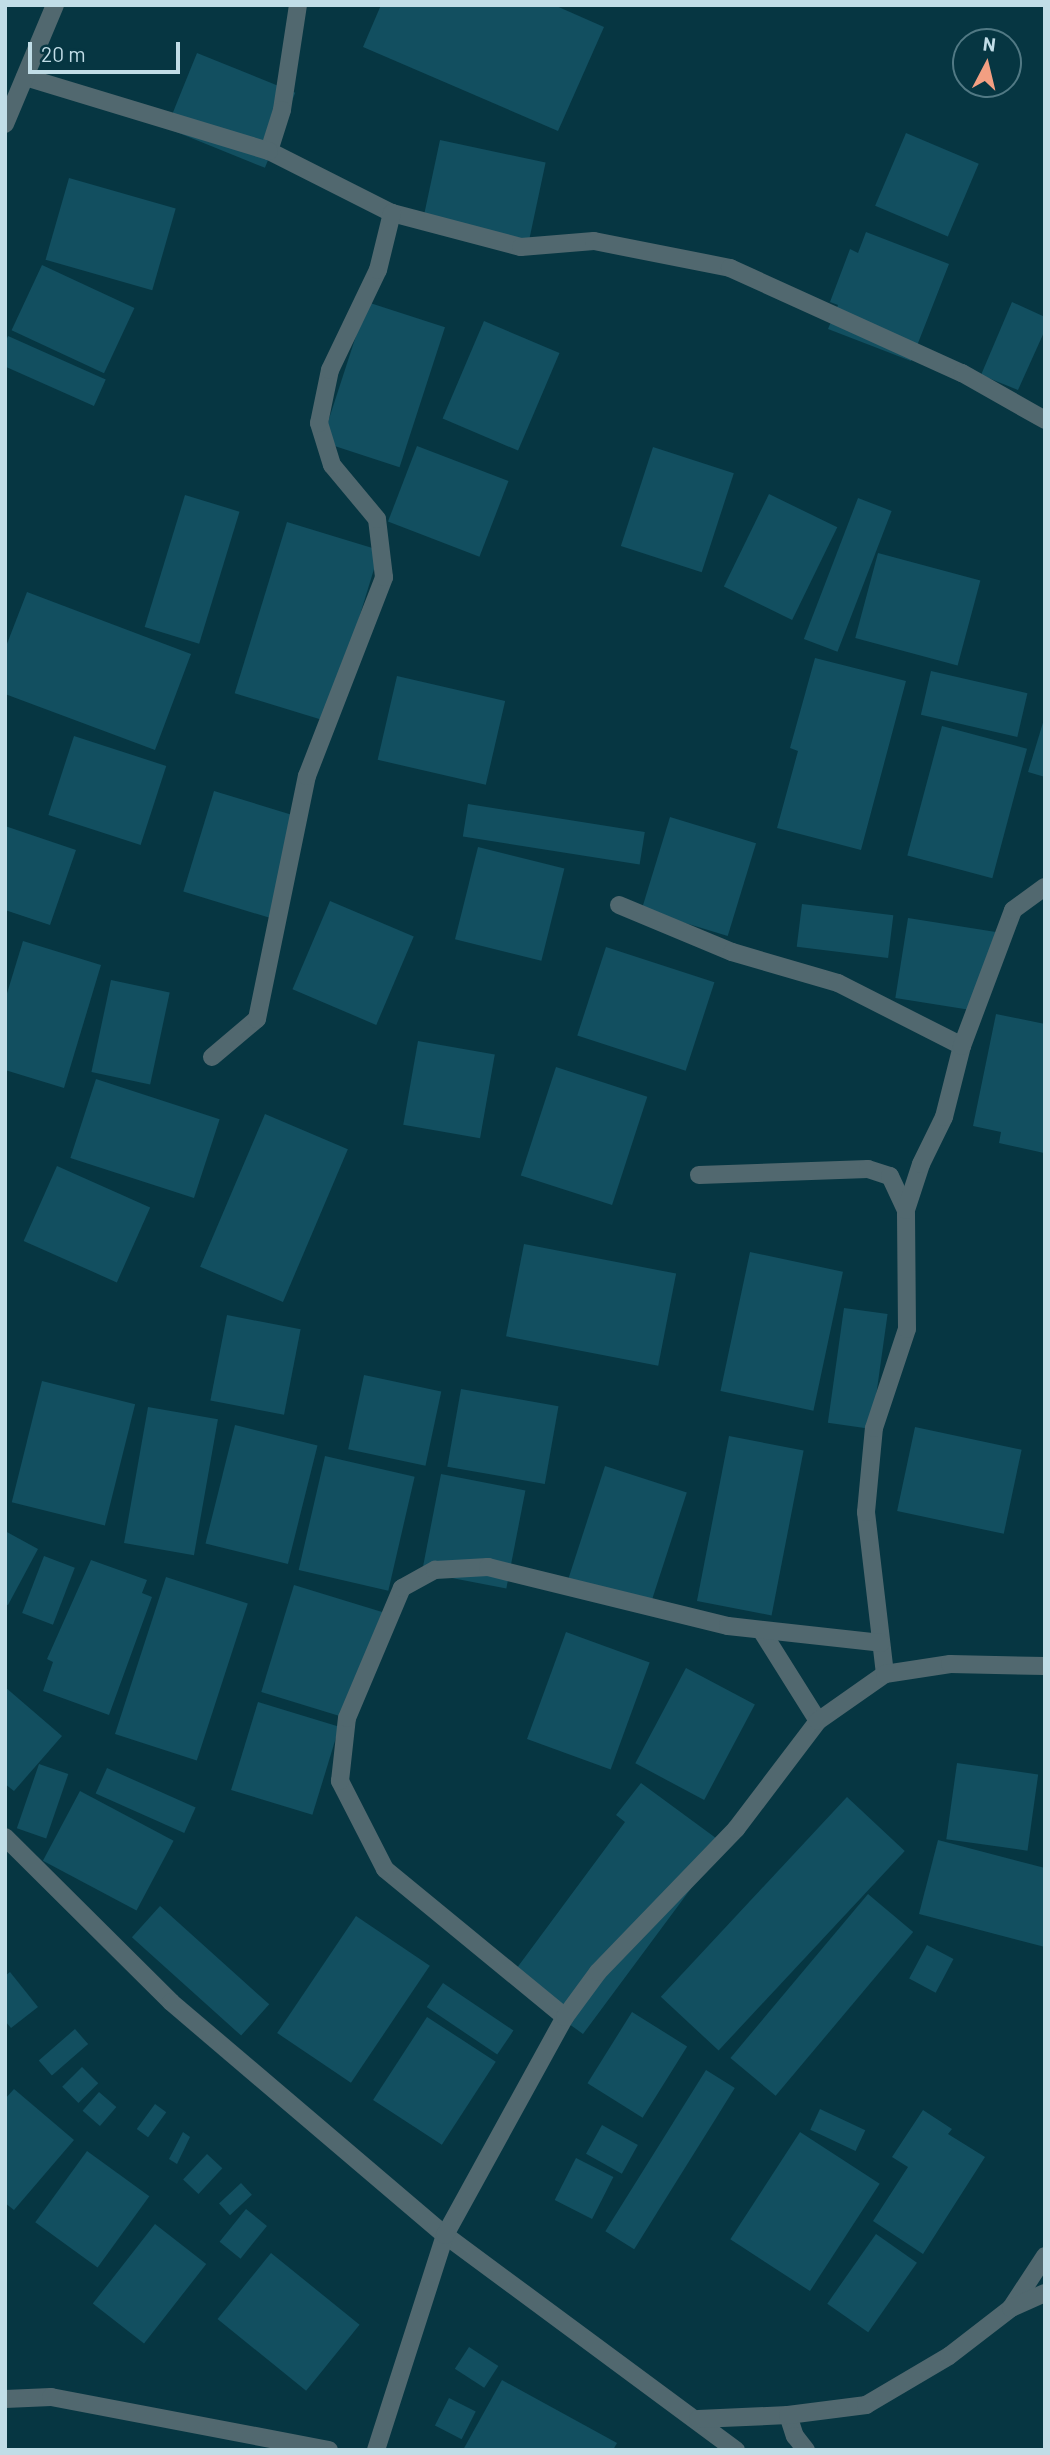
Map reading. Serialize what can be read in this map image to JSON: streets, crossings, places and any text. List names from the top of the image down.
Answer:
{
  "scale_bar": "20 m",
  "north": "top"
}
